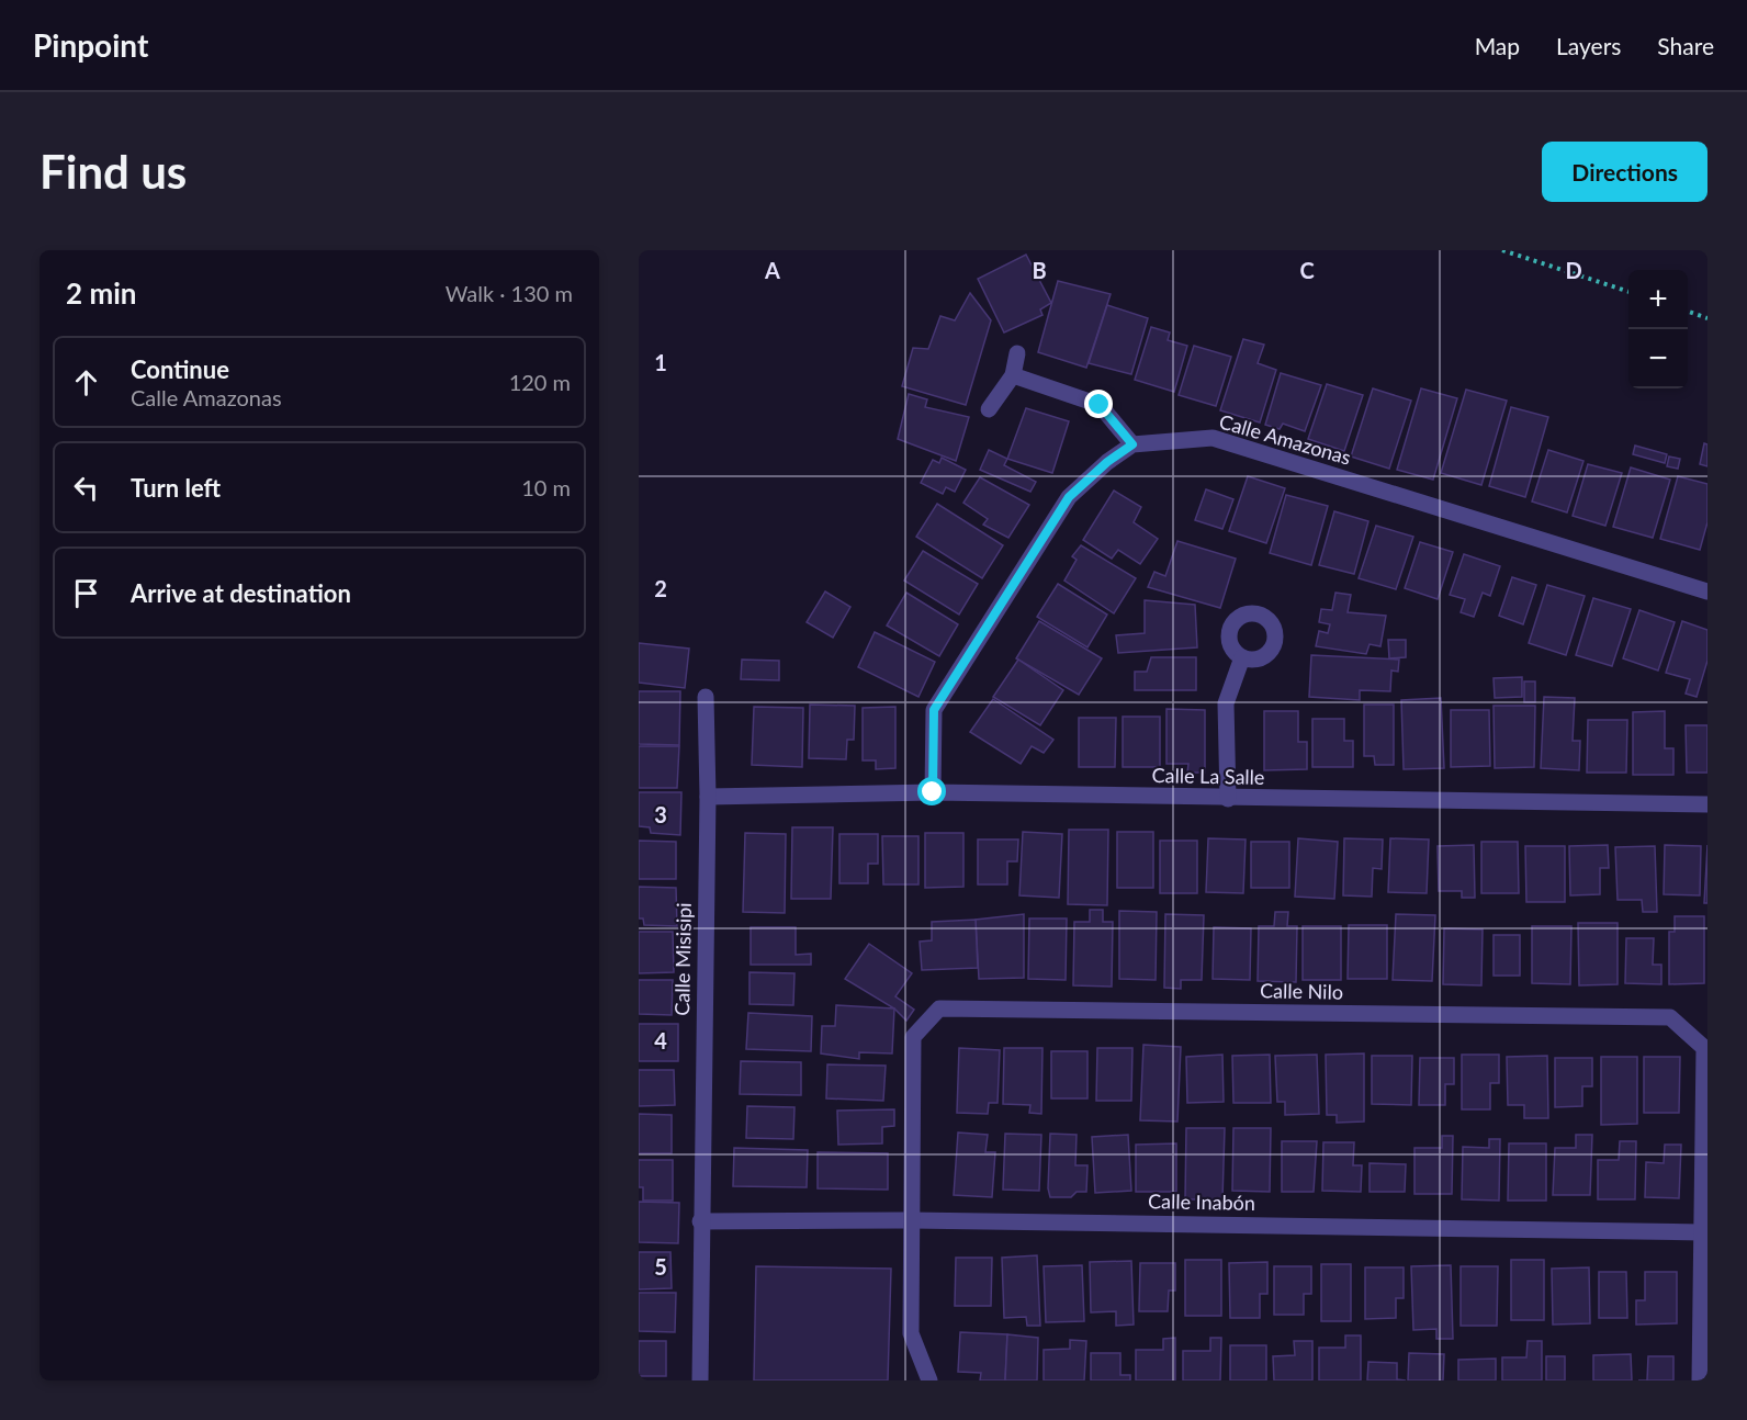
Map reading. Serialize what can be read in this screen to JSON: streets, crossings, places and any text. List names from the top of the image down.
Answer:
{
  "streets": {
    "street": [
      "Calle Amazonas",
      "Calle La Salle",
      "Calle Misisipi",
      "Calle Nilo",
      "Calle Inabón"
    ]
  },
  "crossings": [
    ["Calle La Salle", "Calle Misisipi"],
    ["Calle Misisipi", "Calle Inabón"],
    ["Calle Nilo", "Calle Inabón"]
  ],
  "page": {
    "header": "Pinpoint",
    "nav": ["Map", "Layers", "Share"],
    "buttons": "Directions",
    "title": "Find us",
    "heading": ["2 min", "Walk · 130 m"],
    "map_buttons": ["+", "−"],
    "list": [
      ["Continue", "Calle Amazonas", "120 m"],
      ["Turn left", "10 m"],
      "Arrive at destination"
    ]
  },
  "grid": {
    "columns": [
      "A",
      "B",
      "C",
      "D"
    ],
    "rows": [
      "1",
      "2",
      "3",
      "4",
      "5"
    ]
  }
}
